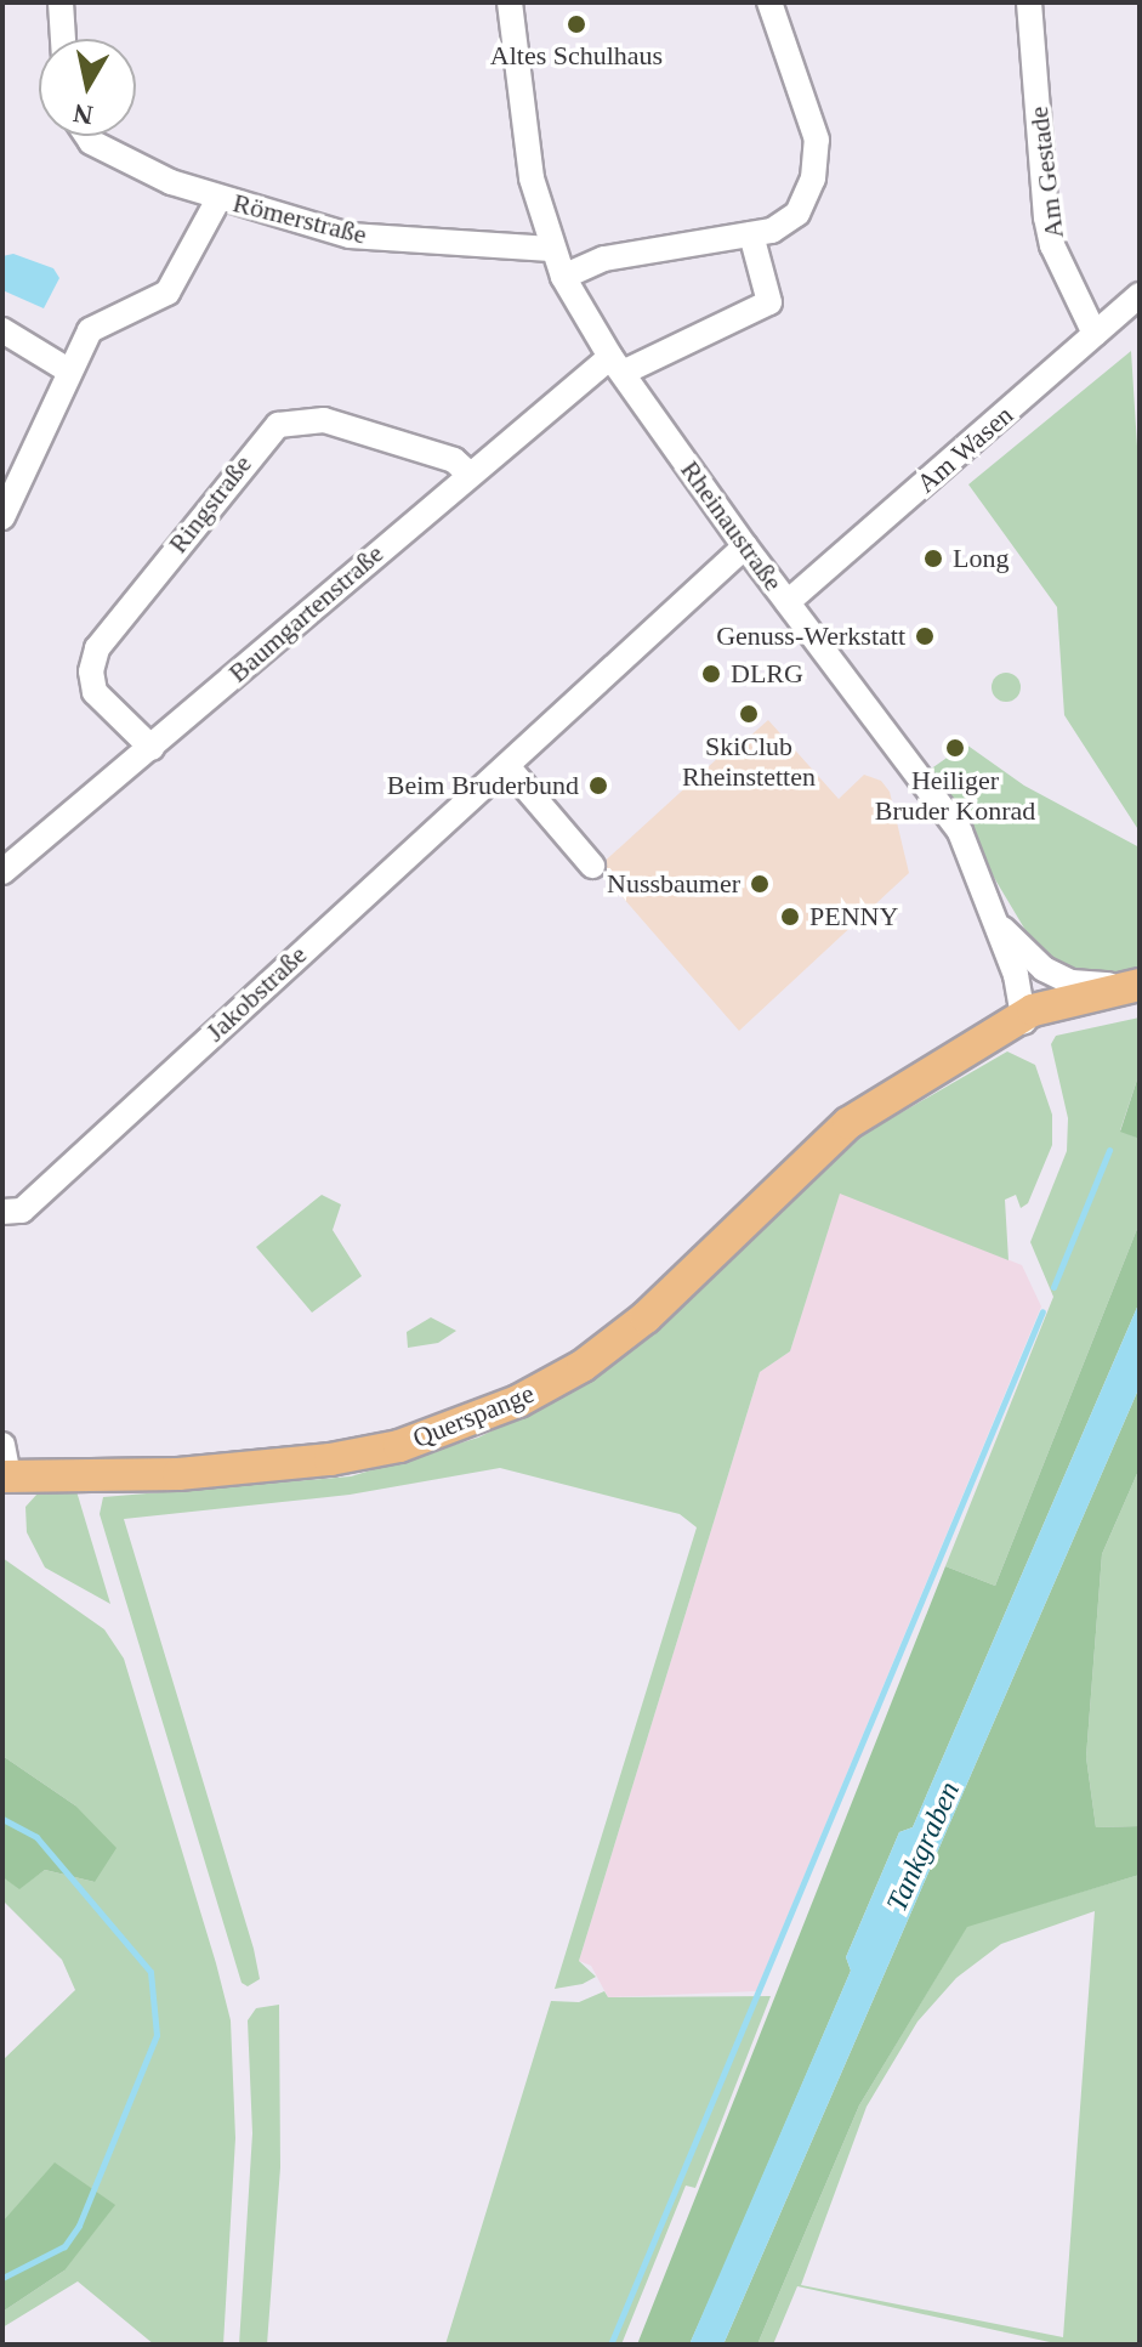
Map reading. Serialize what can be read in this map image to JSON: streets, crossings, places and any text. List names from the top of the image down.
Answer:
{
  "streets": {
    "main road": ["Querspange"],
    "street": [
      "Am Gestade",
      "Römerstraße",
      "Am Wasen",
      "Ringstraße",
      "Rheinaustraße",
      "Baumgartenstraße",
      "Jakobstraße"
    ]
  },
  "crossings": [
    ["Am Gestade", "Am Wasen"],
    ["Römerstraße", "Rheinaustraße"],
    ["Am Wasen", "Rheinaustraße"],
    ["Ringstraße", "Baumgartenstraße"],
    ["Rheinaustraße", "Baumgartenstraße"],
    ["Rheinaustraße", "Jakobstraße"],
    ["Rheinaustraße", "Querspange"]
  ],
  "water": ["Tankgraben"],
  "places": [
    "Altes Schulhaus",
    "Long",
    "Genuss-Werkstatt",
    "DLRG",
    "SkiClub Rheinstetten",
    "Heiliger Bruder Konrad",
    "Beim Bruderbund",
    "Nussbaumer",
    "PENNY"
  ],
  "north": "bottom"
}
